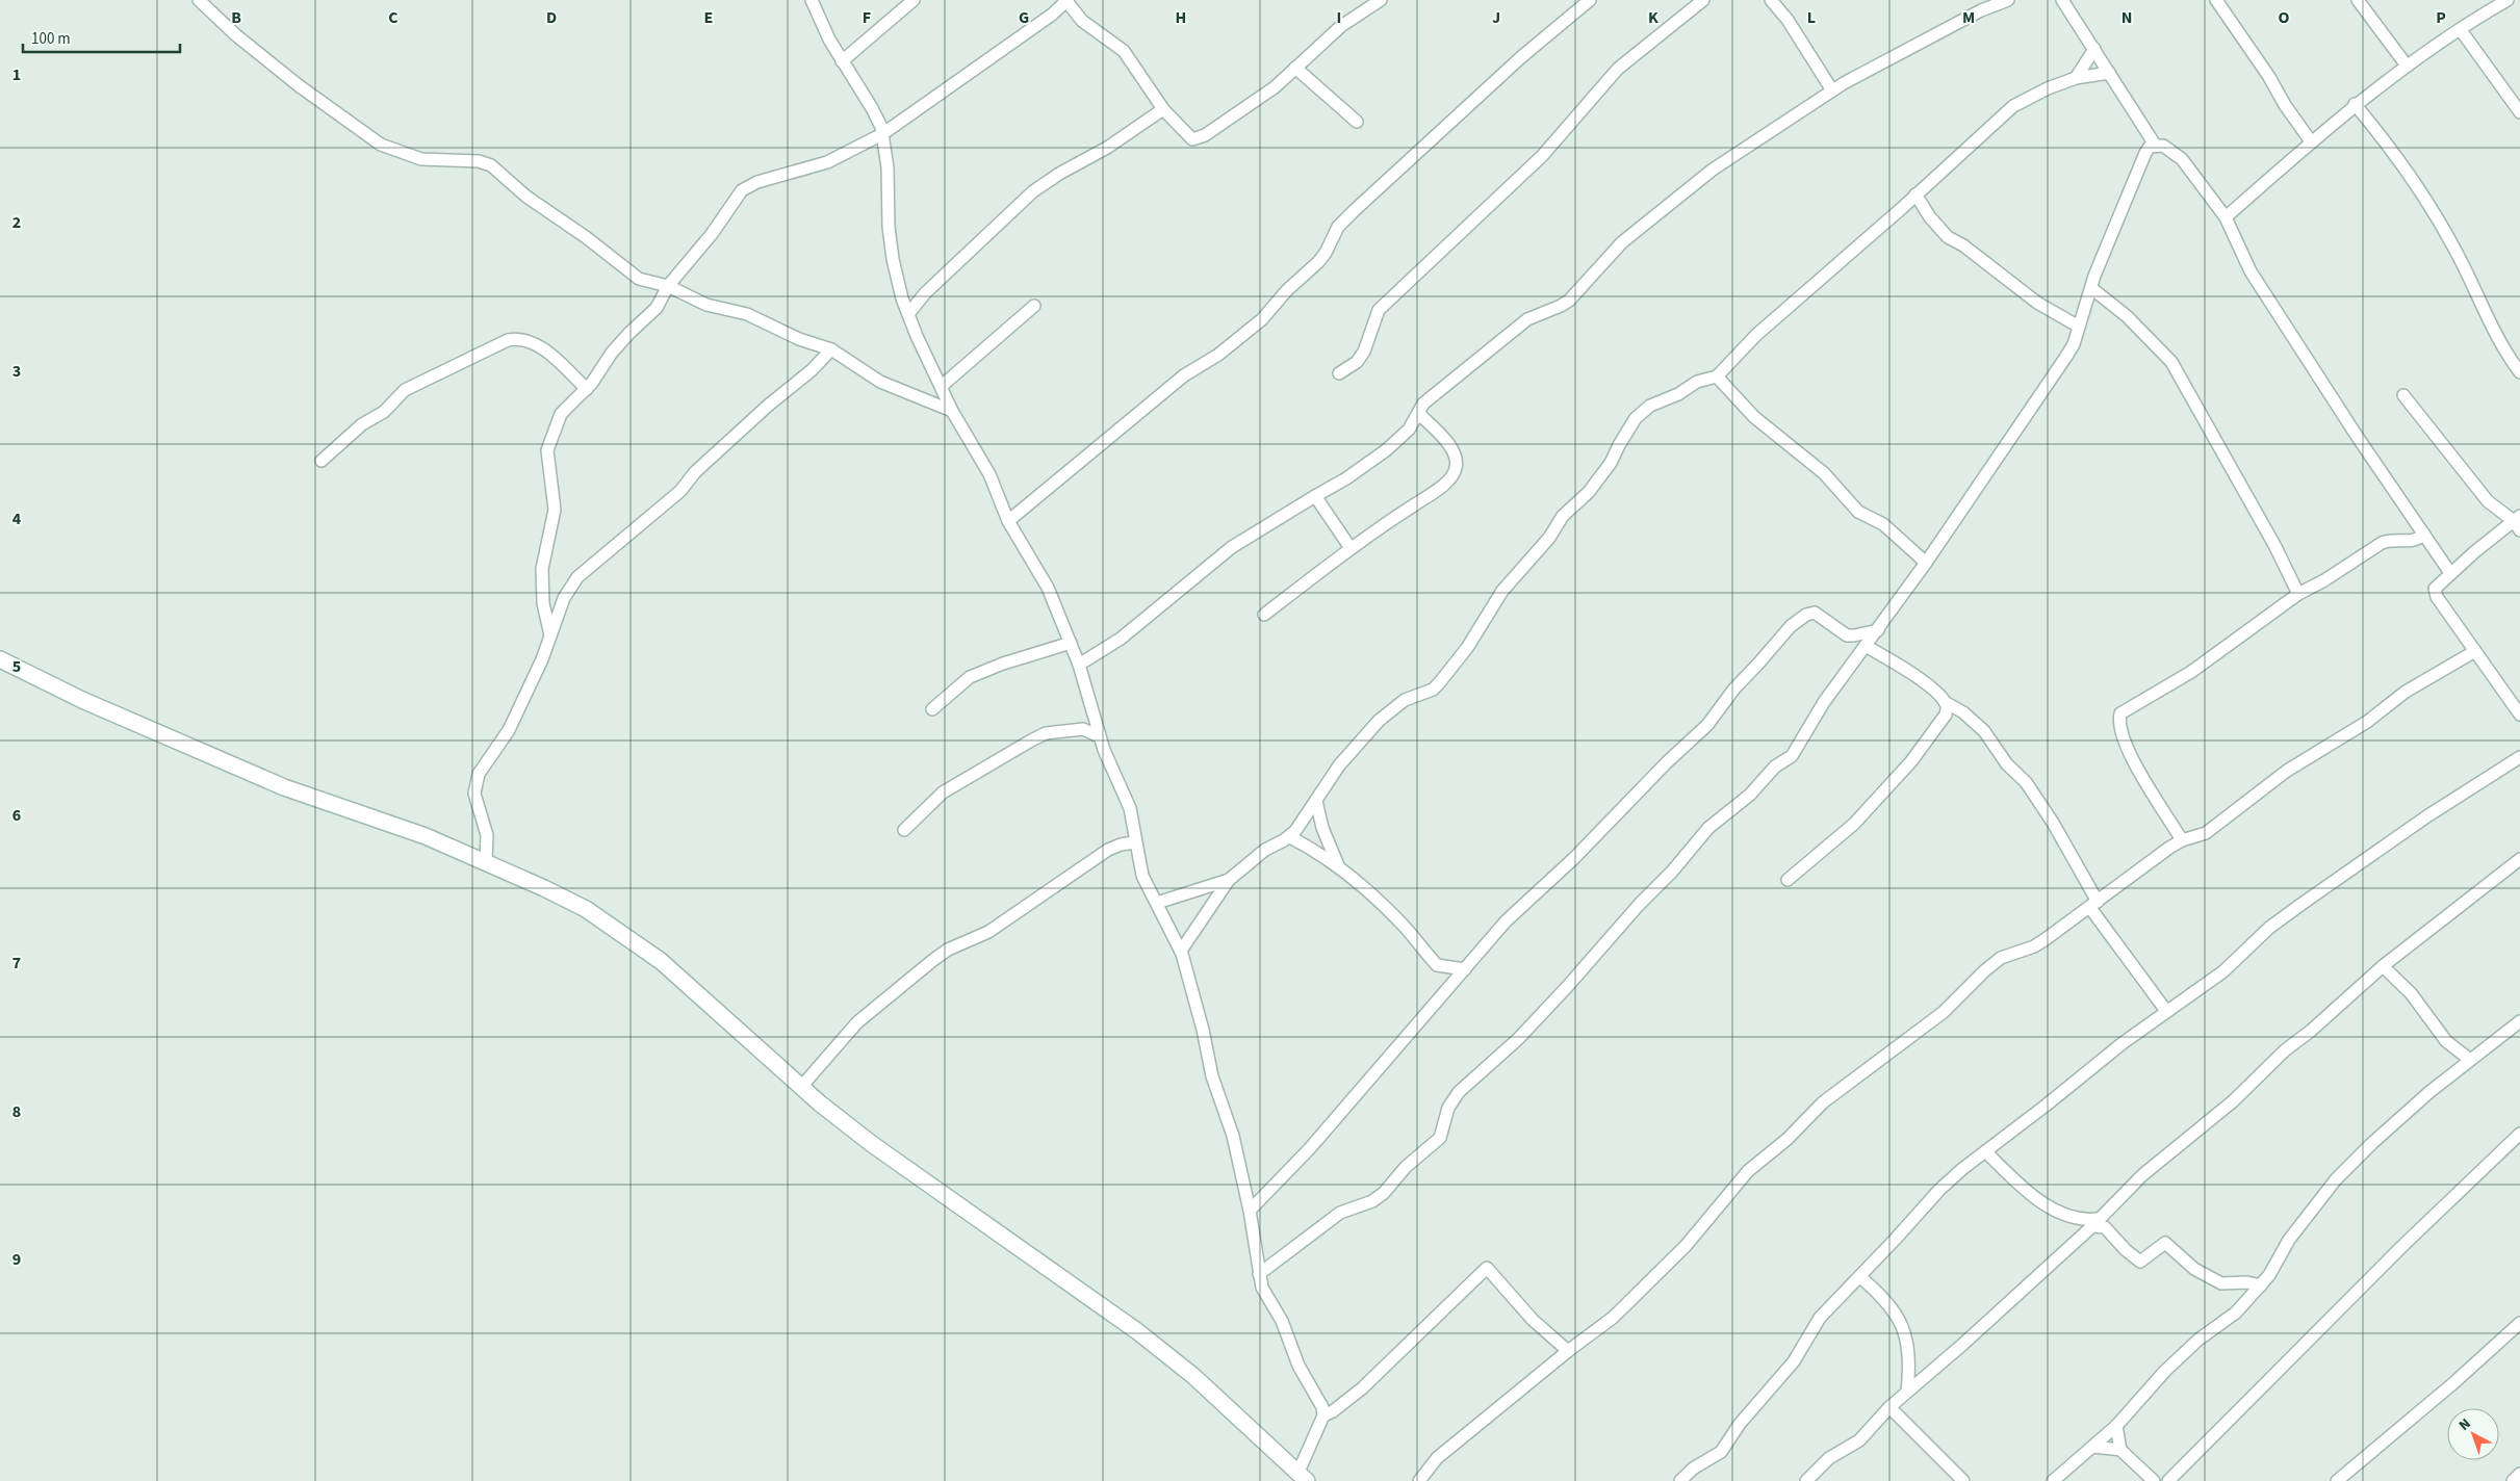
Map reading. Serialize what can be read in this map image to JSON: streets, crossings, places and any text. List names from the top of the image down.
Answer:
{
  "scale_bar": "100 m",
  "north": "top left",
  "grid": {
    "columns": [
      "B",
      "C",
      "D",
      "E",
      "F",
      "G",
      "H",
      "I",
      "J",
      "K",
      "L",
      "M",
      "N",
      "O",
      "P"
    ],
    "rows": [
      "1",
      "2",
      "3",
      "4",
      "5",
      "6",
      "7",
      "8",
      "9"
    ]
  }
}
